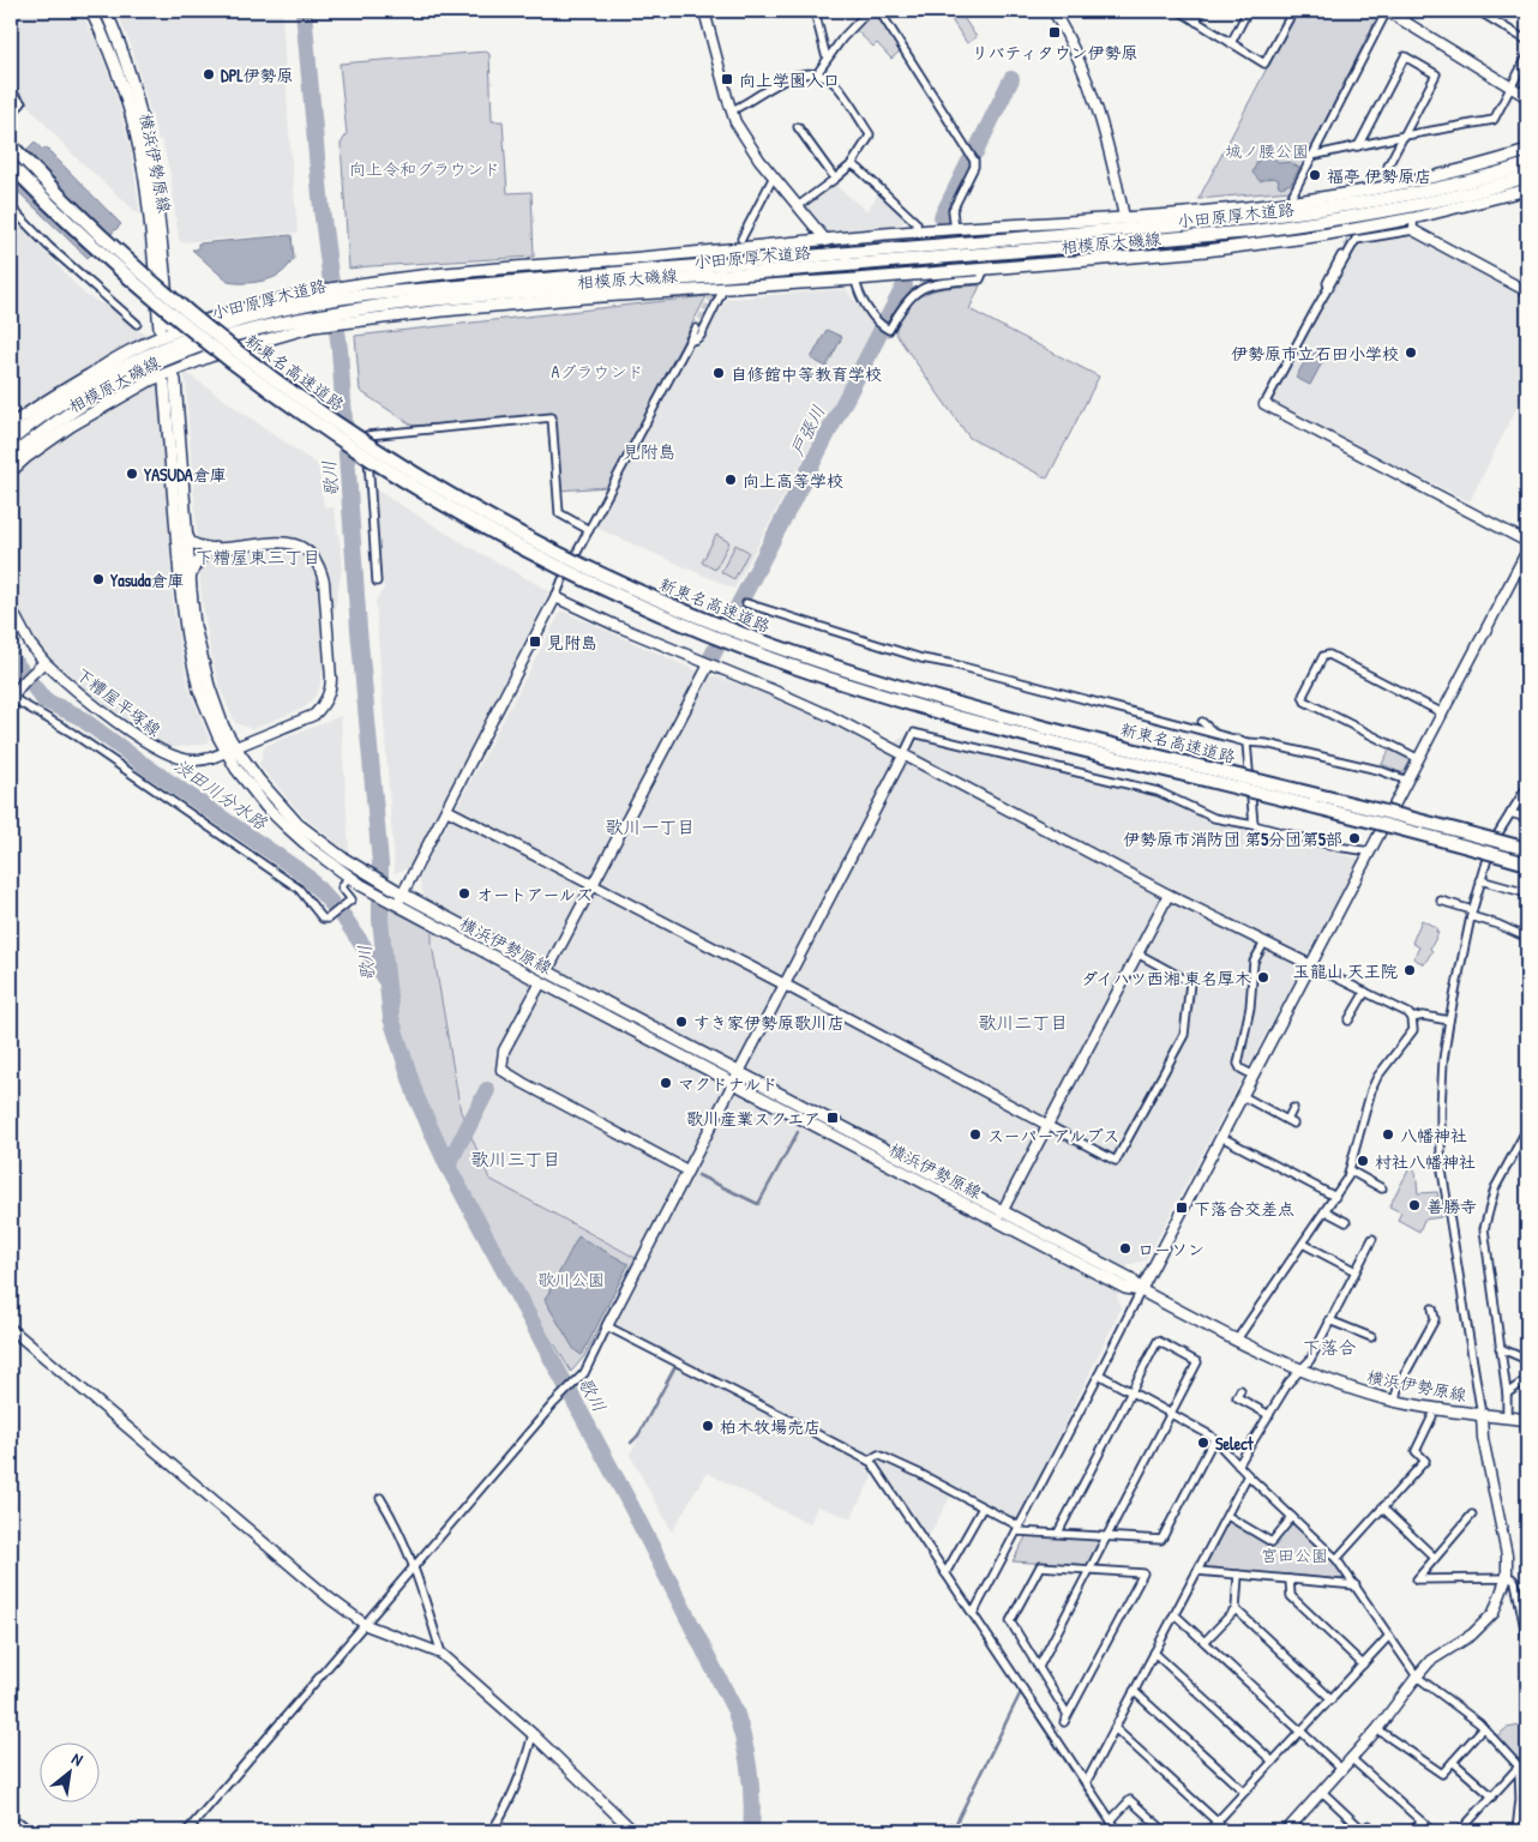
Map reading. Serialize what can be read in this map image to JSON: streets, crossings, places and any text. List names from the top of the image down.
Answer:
{
  "streets": {
    "highway": ["小田原厚木道路", "新東名高速道路"],
    "main road": ["横浜伊勢原線", "相模原大磯線"],
    "street": ["下糟屋平塚線"]
  },
  "crossings": [
    ["横浜伊勢原線", "下糟屋平塚線"],
    ["小田原厚木道路", "相模原大磯線"]
  ],
  "districts": [
    "見附島",
    "下糟屋東三丁目",
    "歌川一丁目",
    "歌川二丁目",
    "歌川三丁目",
    "下落合"
  ],
  "water": ["戸張川", "歌川", "渋田川分水路"],
  "parks": [
    "城ノ腰公園",
    "向上令和グラウンド",
    "Aグラウンド",
    "歌川公園",
    "宮田公園"
  ],
  "places": {
    "transit": [
      "リバティタウン伊勢原",
      "向上学園入口",
      "見附島",
      "歌川産業スクエア",
      "下落合交差点"
    ],
    "other": [
      "DPL伊勢原",
      "福亭 伊勢原店",
      "伊勢原市立石田小学校",
      "自修館中等教育学校",
      "YASUDA倉庫",
      "向上高等学校",
      "Yasuda倉庫",
      "伊勢原市消防団 第5分団第5部",
      "オートアールズ",
      "玉龍山 天王院",
      "ダイハツ西湘 東名厚木",
      "すき家伊勢原歌川店",
      "マクドナルド",
      "スーパーアルプス",
      "八幡神社",
      "村社八幡神社",
      "善勝寺",
      "ローソン",
      "柏木牧場売店",
      "Select"
    ]
  },
  "north": "top right"
}
